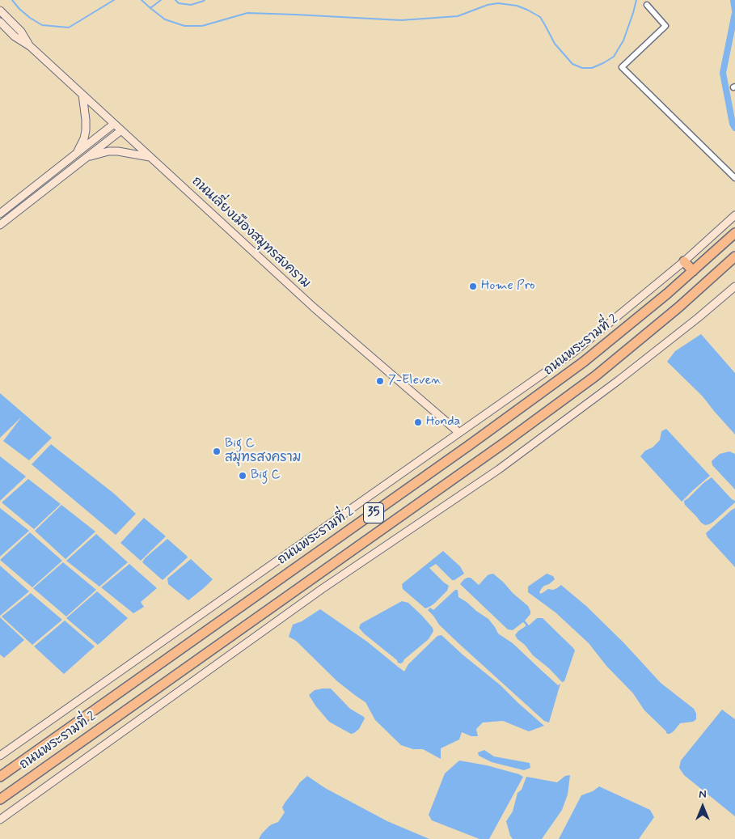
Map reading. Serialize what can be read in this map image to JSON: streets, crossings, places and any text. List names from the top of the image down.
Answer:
{
  "streets": {
    "highway": ["ถนนพระรามที่ 2", "35"],
    "main road": ["ถนนเลี่ยงเมืองสมุทรสงคราม"]
  },
  "crossings": [
    ["ถนนเลี่ยงเมืองสมุทรสงคราม", "ถนนพระรามที่ 2"]
  ],
  "places": [
    "Home Pro",
    "7-Eleven",
    "Honda",
    "Big C สมุทรสงคราม",
    "Big C"
  ],
  "north": "top"
}
